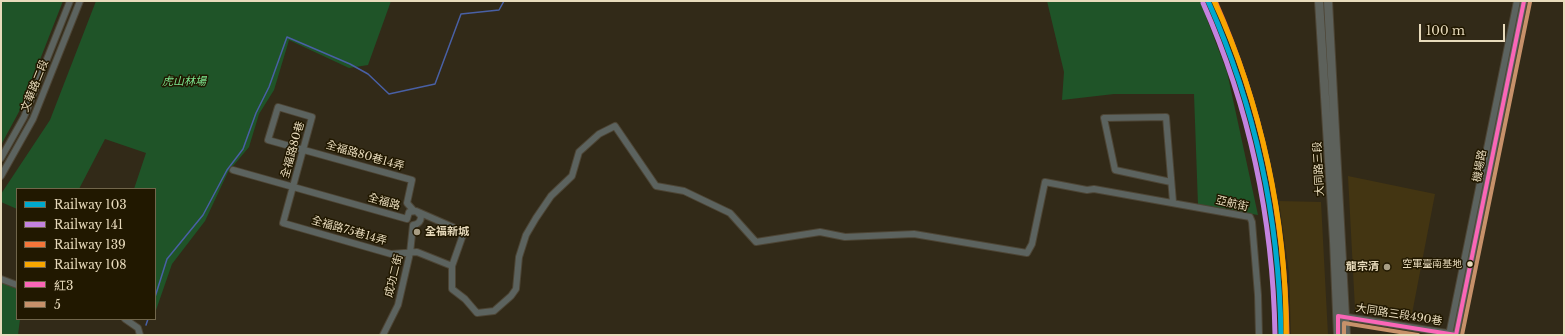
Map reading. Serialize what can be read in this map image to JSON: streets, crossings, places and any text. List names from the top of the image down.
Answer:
{
  "streets": {
    "main road": ["大同路三段"],
    "street": [
      "文華路二段",
      "全福路80巷",
      "全福路80巷14弄",
      "機場路",
      "全福路",
      "亞航街",
      "全福路75巷14弄",
      "成功二街",
      "大同路三段490巷"
    ]
  },
  "crossings": [
    ["全福路80巷", "全福路80巷14弄"],
    ["全福路80巷", "全福路"],
    ["全福路80巷", "全福路75巷14弄"],
    ["全福路80巷14弄", "全福路"],
    ["全福路80巷14弄", "成功二街"],
    ["機場路", "大同路三段490巷"],
    ["大同路三段", "大同路三段490巷"],
    ["全福路", "全福路75巷14弄"],
    ["全福路", "成功二街"],
    ["亞航街", "全福路75巷14弄"],
    ["全福路75巷14弄", "成功二街"]
  ],
  "parks": ["虎山林場"],
  "places": ["全福新城", "空軍臺南基地", "龍宗清"],
  "lines": [
    "rail line 103",
    "rail line 139",
    "rail line 108",
    "transit line 紅3",
    "transit line 5",
    "rail line 141"
  ],
  "legend": [
    "Railway 103",
    "Railway 141",
    "Railway 139",
    "Railway 108",
    "紅3",
    "5"
  ],
  "scale_bar": "100 m"
}
